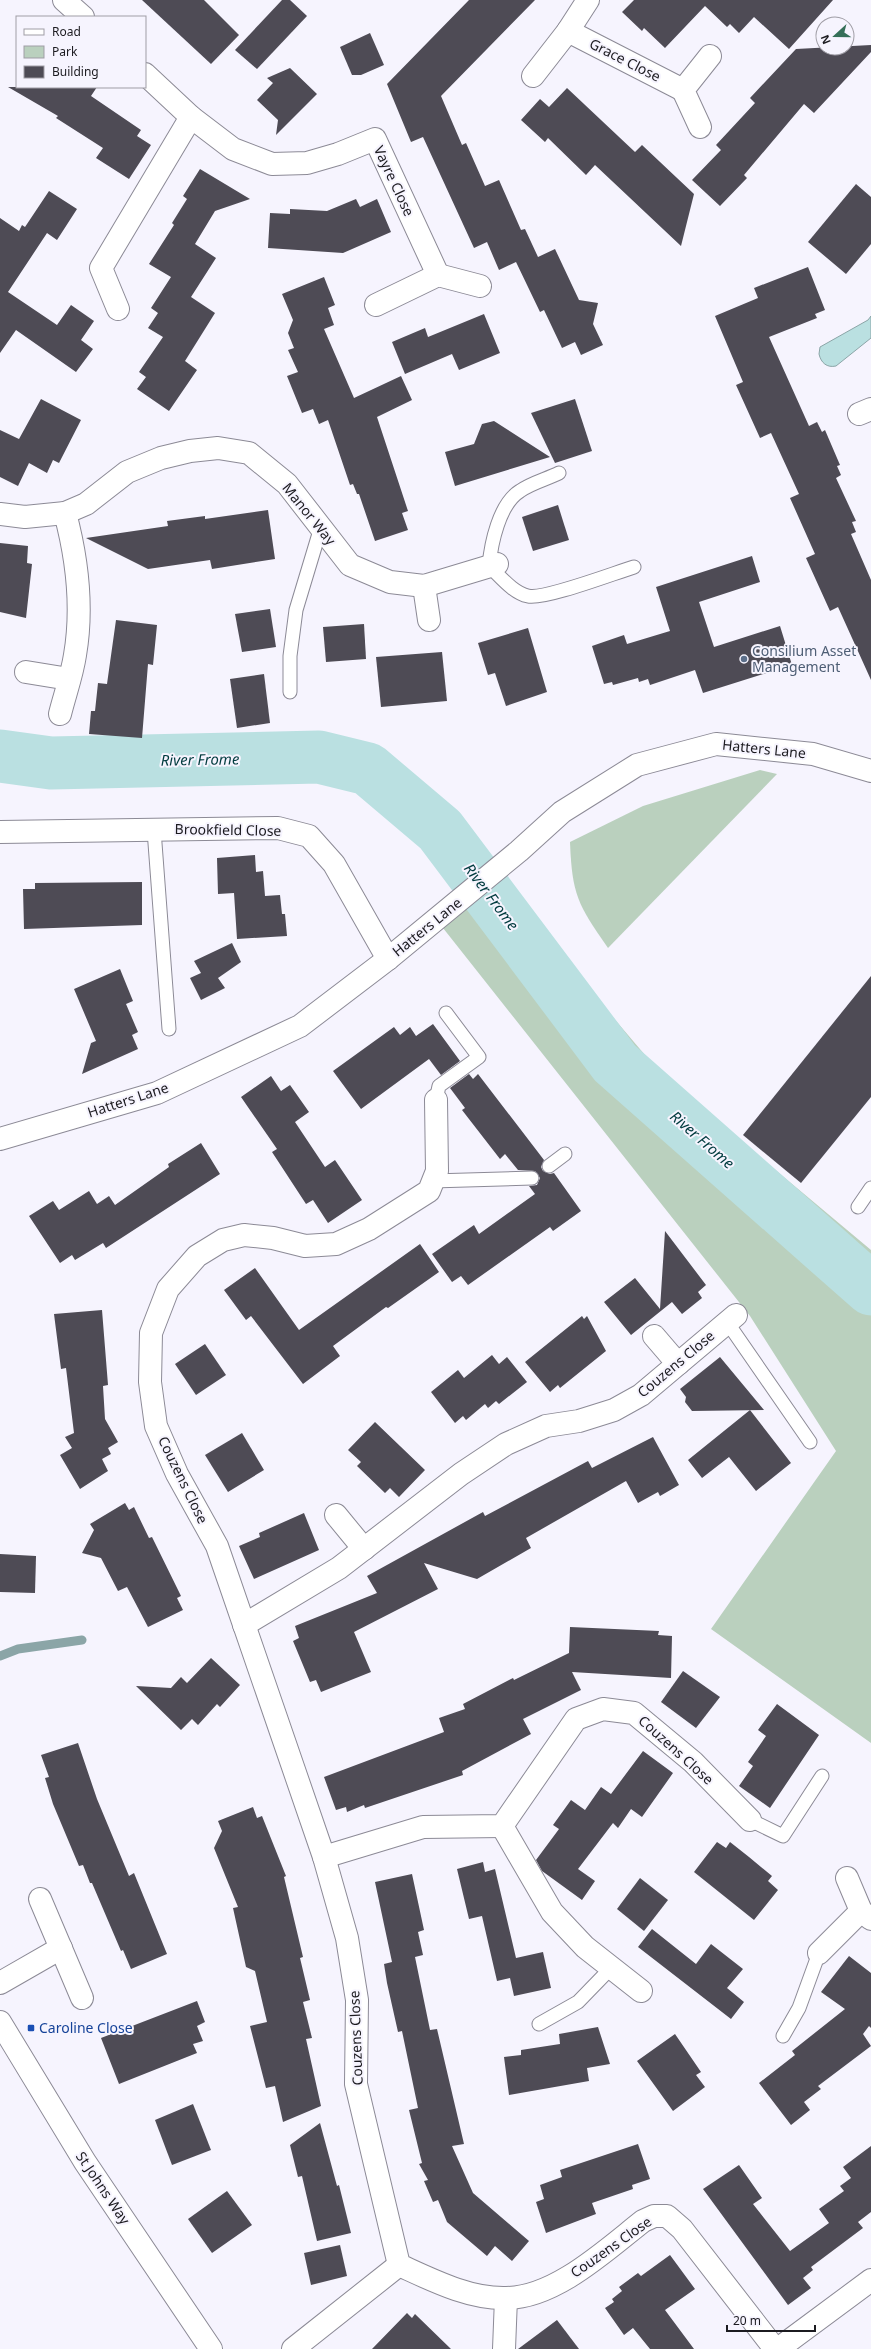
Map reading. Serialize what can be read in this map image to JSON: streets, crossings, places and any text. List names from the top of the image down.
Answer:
{
  "streets": {
    "street": [
      "Grace Close",
      "Vayre Close",
      "Manor Way",
      "Hatters Lane",
      "Brookfield Close",
      "Couzens Close",
      "St Johns Way"
    ]
  },
  "crossings": [
    ["Hatters Lane", "Brookfield Close"]
  ],
  "water": ["River Frome"],
  "places": {
    "other": ["Consilium Asset Management"],
    "transit": ["Caroline Close"]
  },
  "legend": ["Road", "Park", "Building"],
  "scale_bar": "20 m",
  "north": "left"
}
